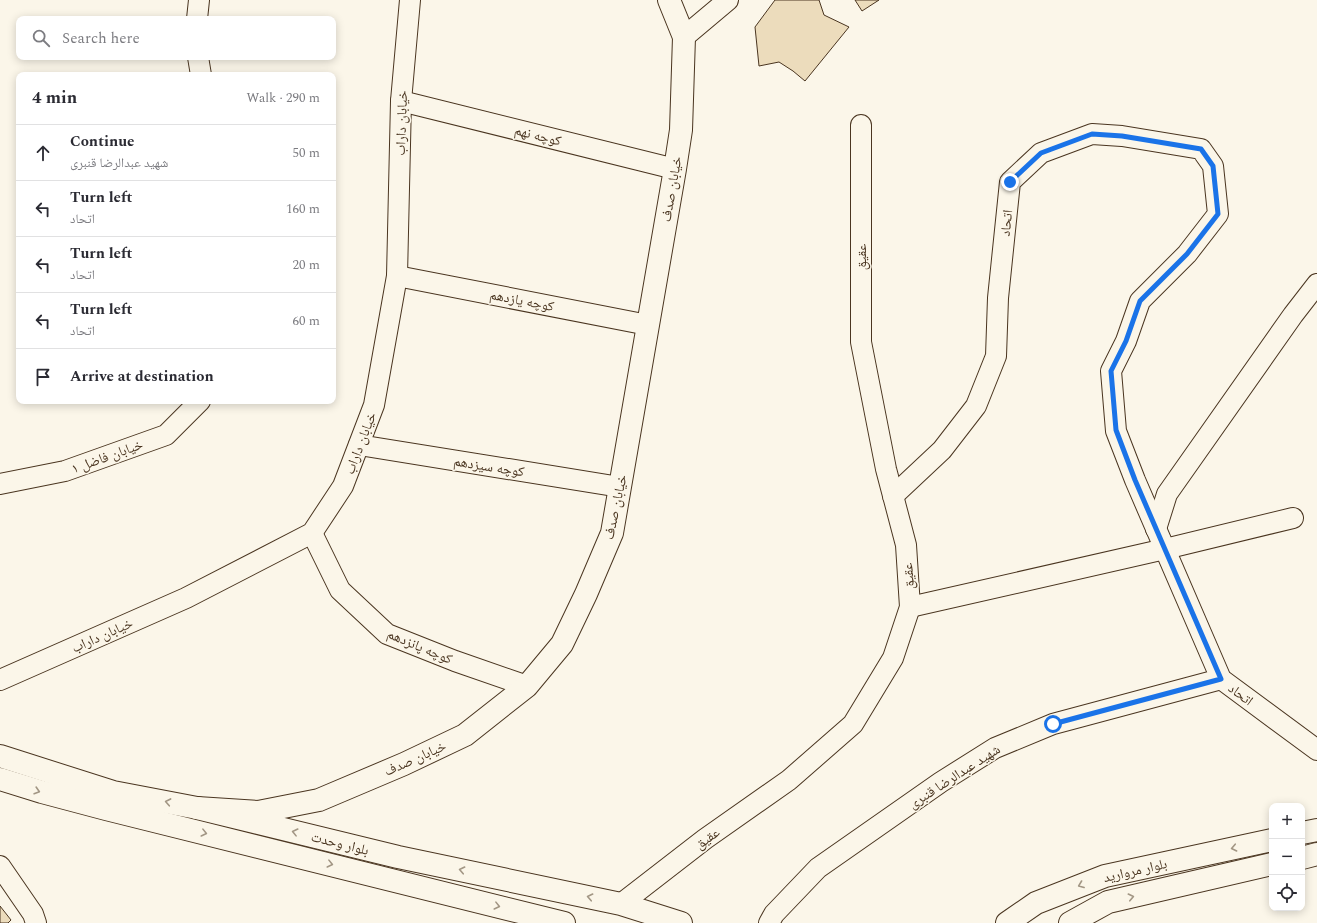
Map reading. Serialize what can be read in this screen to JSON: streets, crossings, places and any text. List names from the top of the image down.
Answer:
{
  "streets": {
    "street": [
      "خیابان داراب",
      "کوچه نهم",
      "خیابان صدف",
      "اتحاد",
      "عقیق",
      "کوچه یازدهم",
      "خیابان فاضل ۱",
      "کوچه سیزدهم",
      "کوچه پانزدهم",
      "شهید عبدالرضا قنبری",
      "بلوار وحدت",
      "بلوار مروارید"
    ]
  },
  "crossings": [
    ["خیابان داراب", "کوچه نهم"],
    ["خیابان داراب", "کوچه یازدهم"],
    ["خیابان داراب", "کوچه سیزدهم"],
    ["خیابان داراب", "کوچه پانزدهم"],
    ["کوچه نهم", "خیابان صدف"],
    ["خیابان صدف", "کوچه یازدهم"],
    ["خیابان صدف", "کوچه سیزدهم"],
    ["خیابان صدف", "کوچه پانزدهم"],
    ["خیابان صدف", "بلوار وحدت"],
    ["اتحاد", "عقیق"],
    ["اتحاد", "شهید عبدالرضا قنبری"],
    ["عقیق", "بلوار وحدت"]
  ],
  "page": {
    "search": "Search here",
    "heading": ["4 min", "Walk · 290 m"],
    "list": [
      ["Continue", "شهید عبدالرضا قنبری", "50 m"],
      ["Turn left", "اتحاد", "160 m"],
      ["Turn left", "اتحاد", "20 m"],
      ["Turn left", "اتحاد", "60 m"],
      "Arrive at destination"
    ],
    "map_buttons": ["+", "−"]
  }
}
